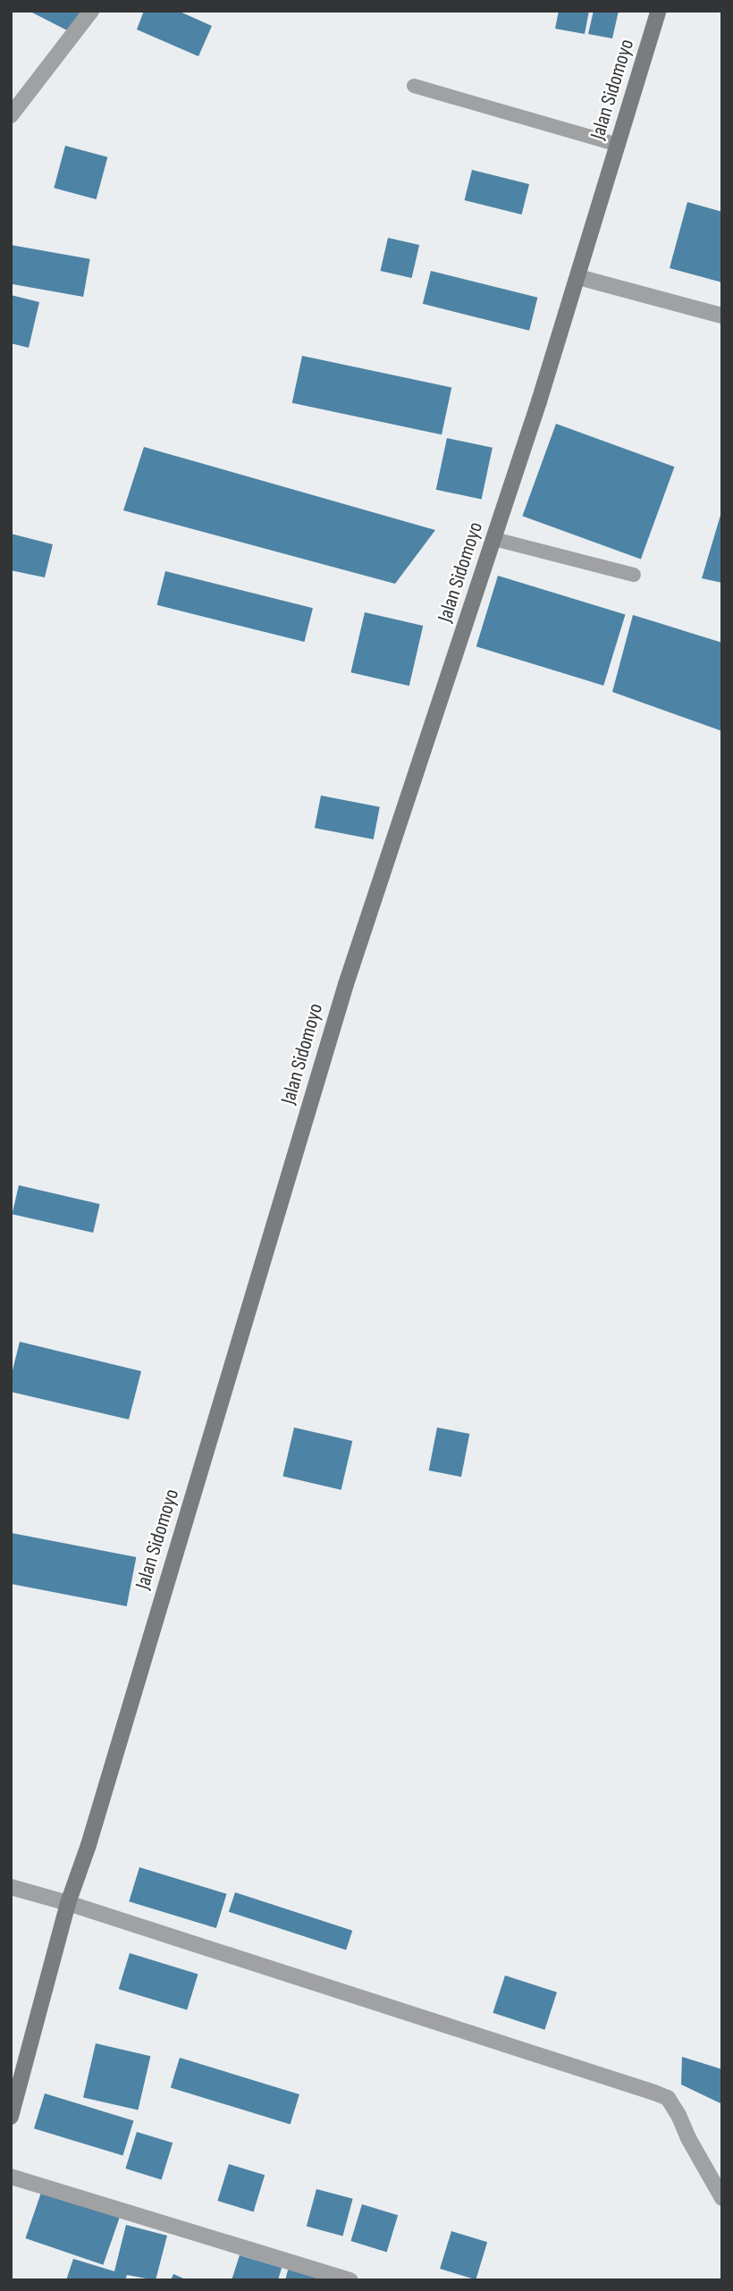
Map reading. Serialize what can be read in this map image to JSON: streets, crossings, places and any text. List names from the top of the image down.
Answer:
{
  "streets": {
    "main road": ["Jalan Sidomoyo"]
  }
}
